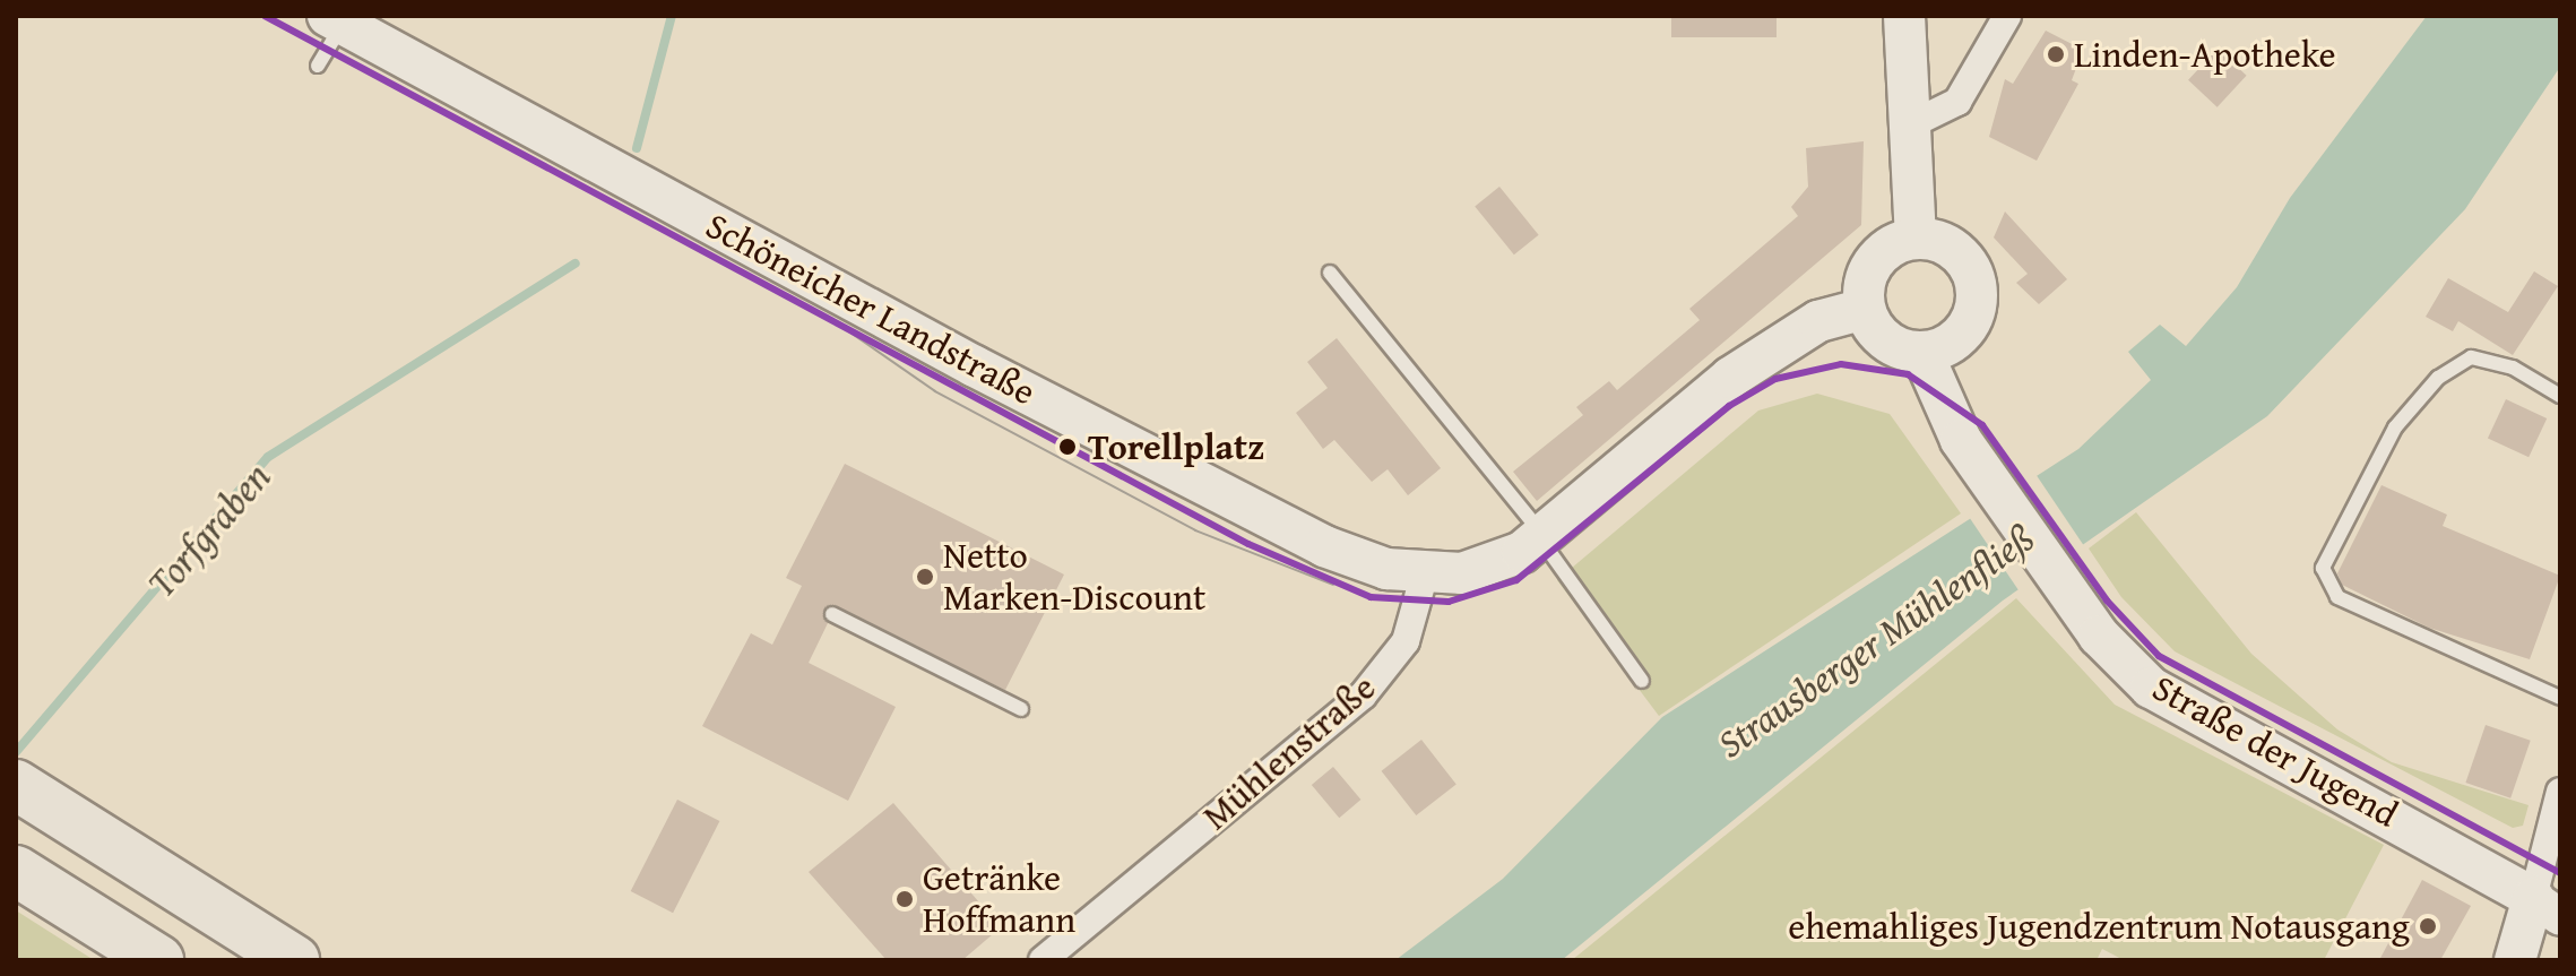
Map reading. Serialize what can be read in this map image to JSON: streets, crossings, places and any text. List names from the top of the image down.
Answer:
{
  "streets": {
    "main road": ["Schöneicher Landstraße", "Straße der Jugend"],
    "street": ["Mühlenstraße"]
  },
  "crossings": [
    ["Schöneicher Landstraße", "Mühlenstraße"]
  ],
  "water": ["Torfgraben", "Strausberger Mühlenfließ"],
  "places": [
    "Linden-Apotheke",
    "Torellplatz",
    "Netto Marken-Discount",
    "Getränke Hoffmann",
    "ehemahliges Jugendzentrum Notausgang"
  ]
}
